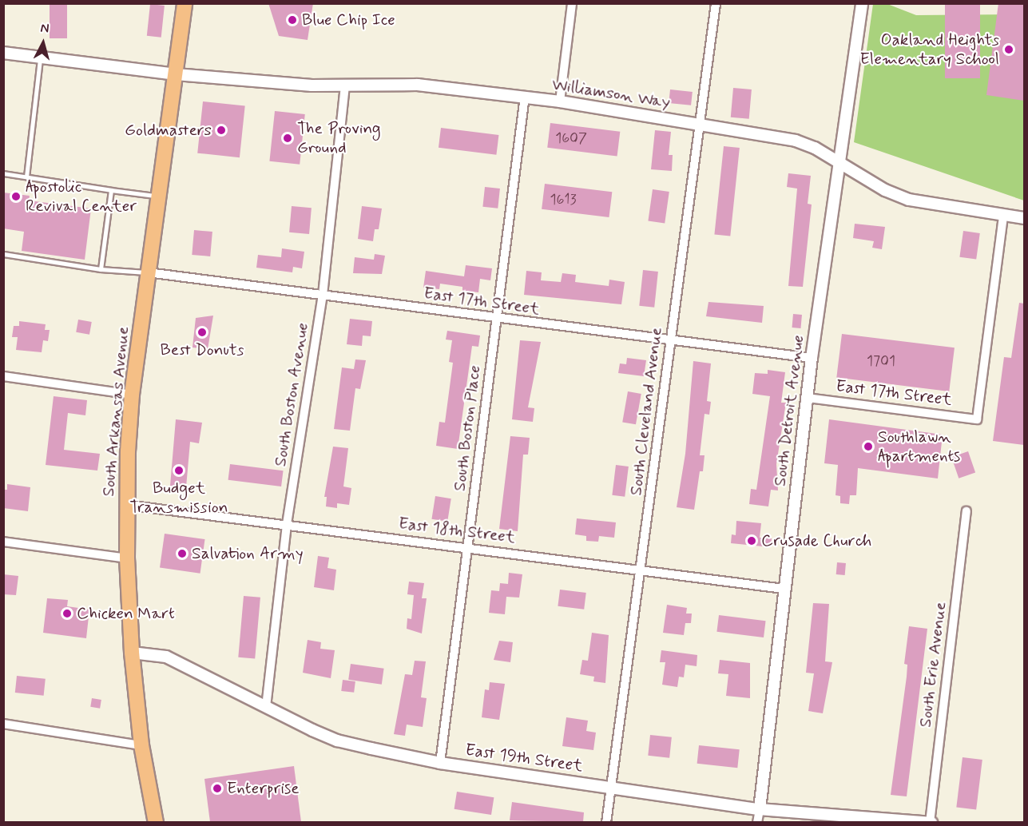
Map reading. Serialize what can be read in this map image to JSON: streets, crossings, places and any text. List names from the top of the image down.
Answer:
{
  "streets": {
    "highway": ["South Arkansas Avenue"],
    "street": [
      "Williamson Way",
      "East 17th Street",
      "South Boston Avenue",
      "South Detroit Avenue",
      "South Cleveland Avenue",
      "South Boston Place",
      "East 18th Street",
      "South Erie Avenue",
      "East 19th Street"
    ]
  },
  "crossings": [
    ["Williamson Way", "East 17th Street"],
    ["Williamson Way", "South Boston Avenue"],
    ["Williamson Way", "South Detroit Avenue"],
    ["Williamson Way", "South Arkansas Avenue"],
    ["Williamson Way", "South Cleveland Avenue"],
    ["Williamson Way", "South Boston Place"],
    ["East 17th Street", "South Boston Avenue"],
    ["East 17th Street", "South Detroit Avenue"],
    ["East 17th Street", "South Arkansas Avenue"],
    ["East 17th Street", "South Cleveland Avenue"],
    ["East 17th Street", "South Boston Place"],
    ["South Boston Avenue", "East 18th Street"],
    ["South Boston Avenue", "East 19th Street"],
    ["South Detroit Avenue", "East 18th Street"],
    ["South Detroit Avenue", "East 19th Street"],
    ["South Arkansas Avenue", "East 18th Street"],
    ["South Arkansas Avenue", "East 19th Street"],
    ["South Cleveland Avenue", "East 18th Street"],
    ["South Cleveland Avenue", "East 19th Street"],
    ["South Boston Place", "East 18th Street"],
    ["South Boston Place", "East 19th Street"],
    ["South Erie Avenue", "East 19th Street"]
  ],
  "places": [
    "Blue Chip Ice",
    "Oakland Heights Elementary School",
    "Goldmasters",
    "The Proving Ground",
    "Apostolic Revival Center",
    "Best Donuts",
    "Southlawn Apartments",
    "Budget Transmission",
    "Crusade Church",
    "Salvation Army",
    "Chicken Mart",
    "Enterprise"
  ],
  "house_numbers": ["1607", "1613", "1701"],
  "north": "top"
}
